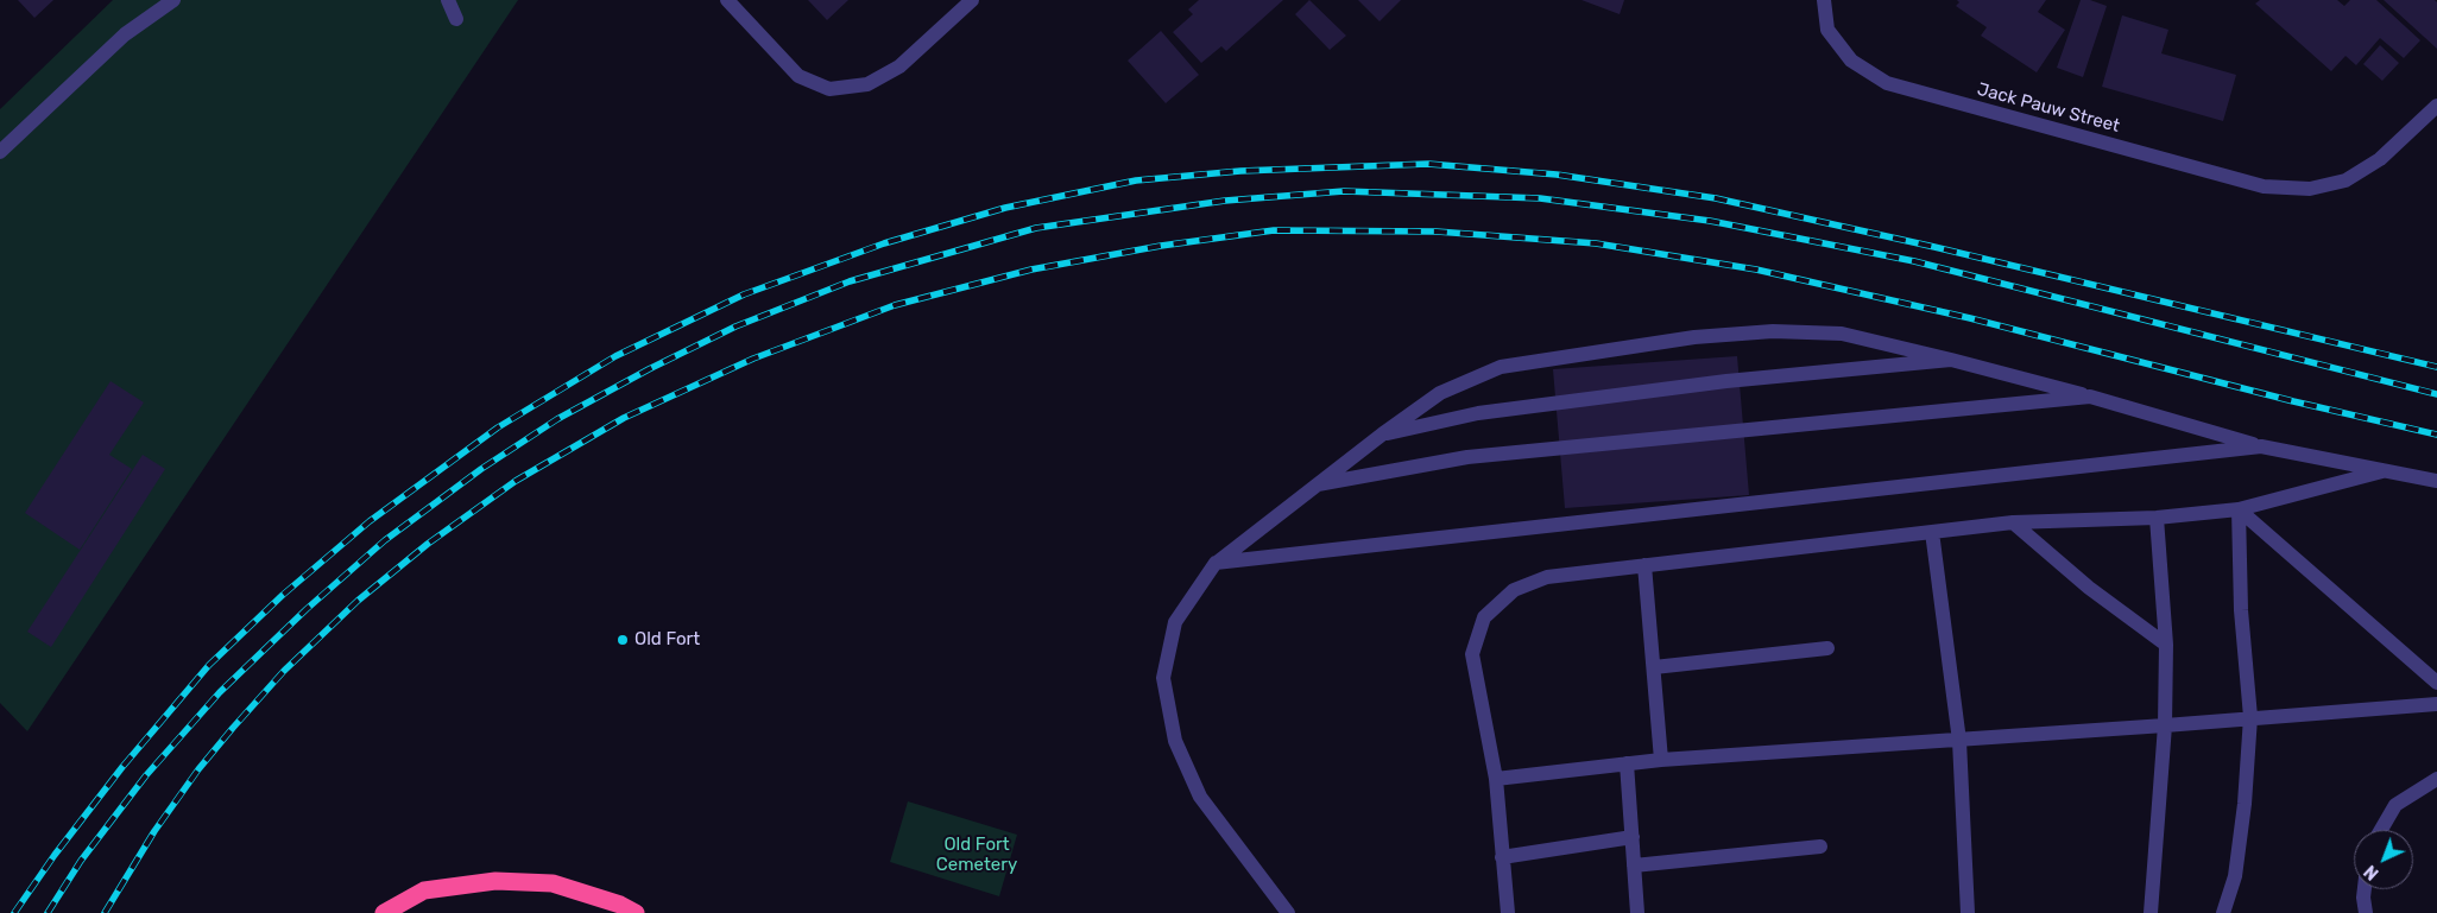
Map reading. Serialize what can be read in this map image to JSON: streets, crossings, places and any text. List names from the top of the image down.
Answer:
{
  "streets": {
    "street": ["Jack Pauw Street"]
  },
  "parks": ["Old Fort Cemetery"],
  "places": ["Old Fort"],
  "north": "bottom left"
}
